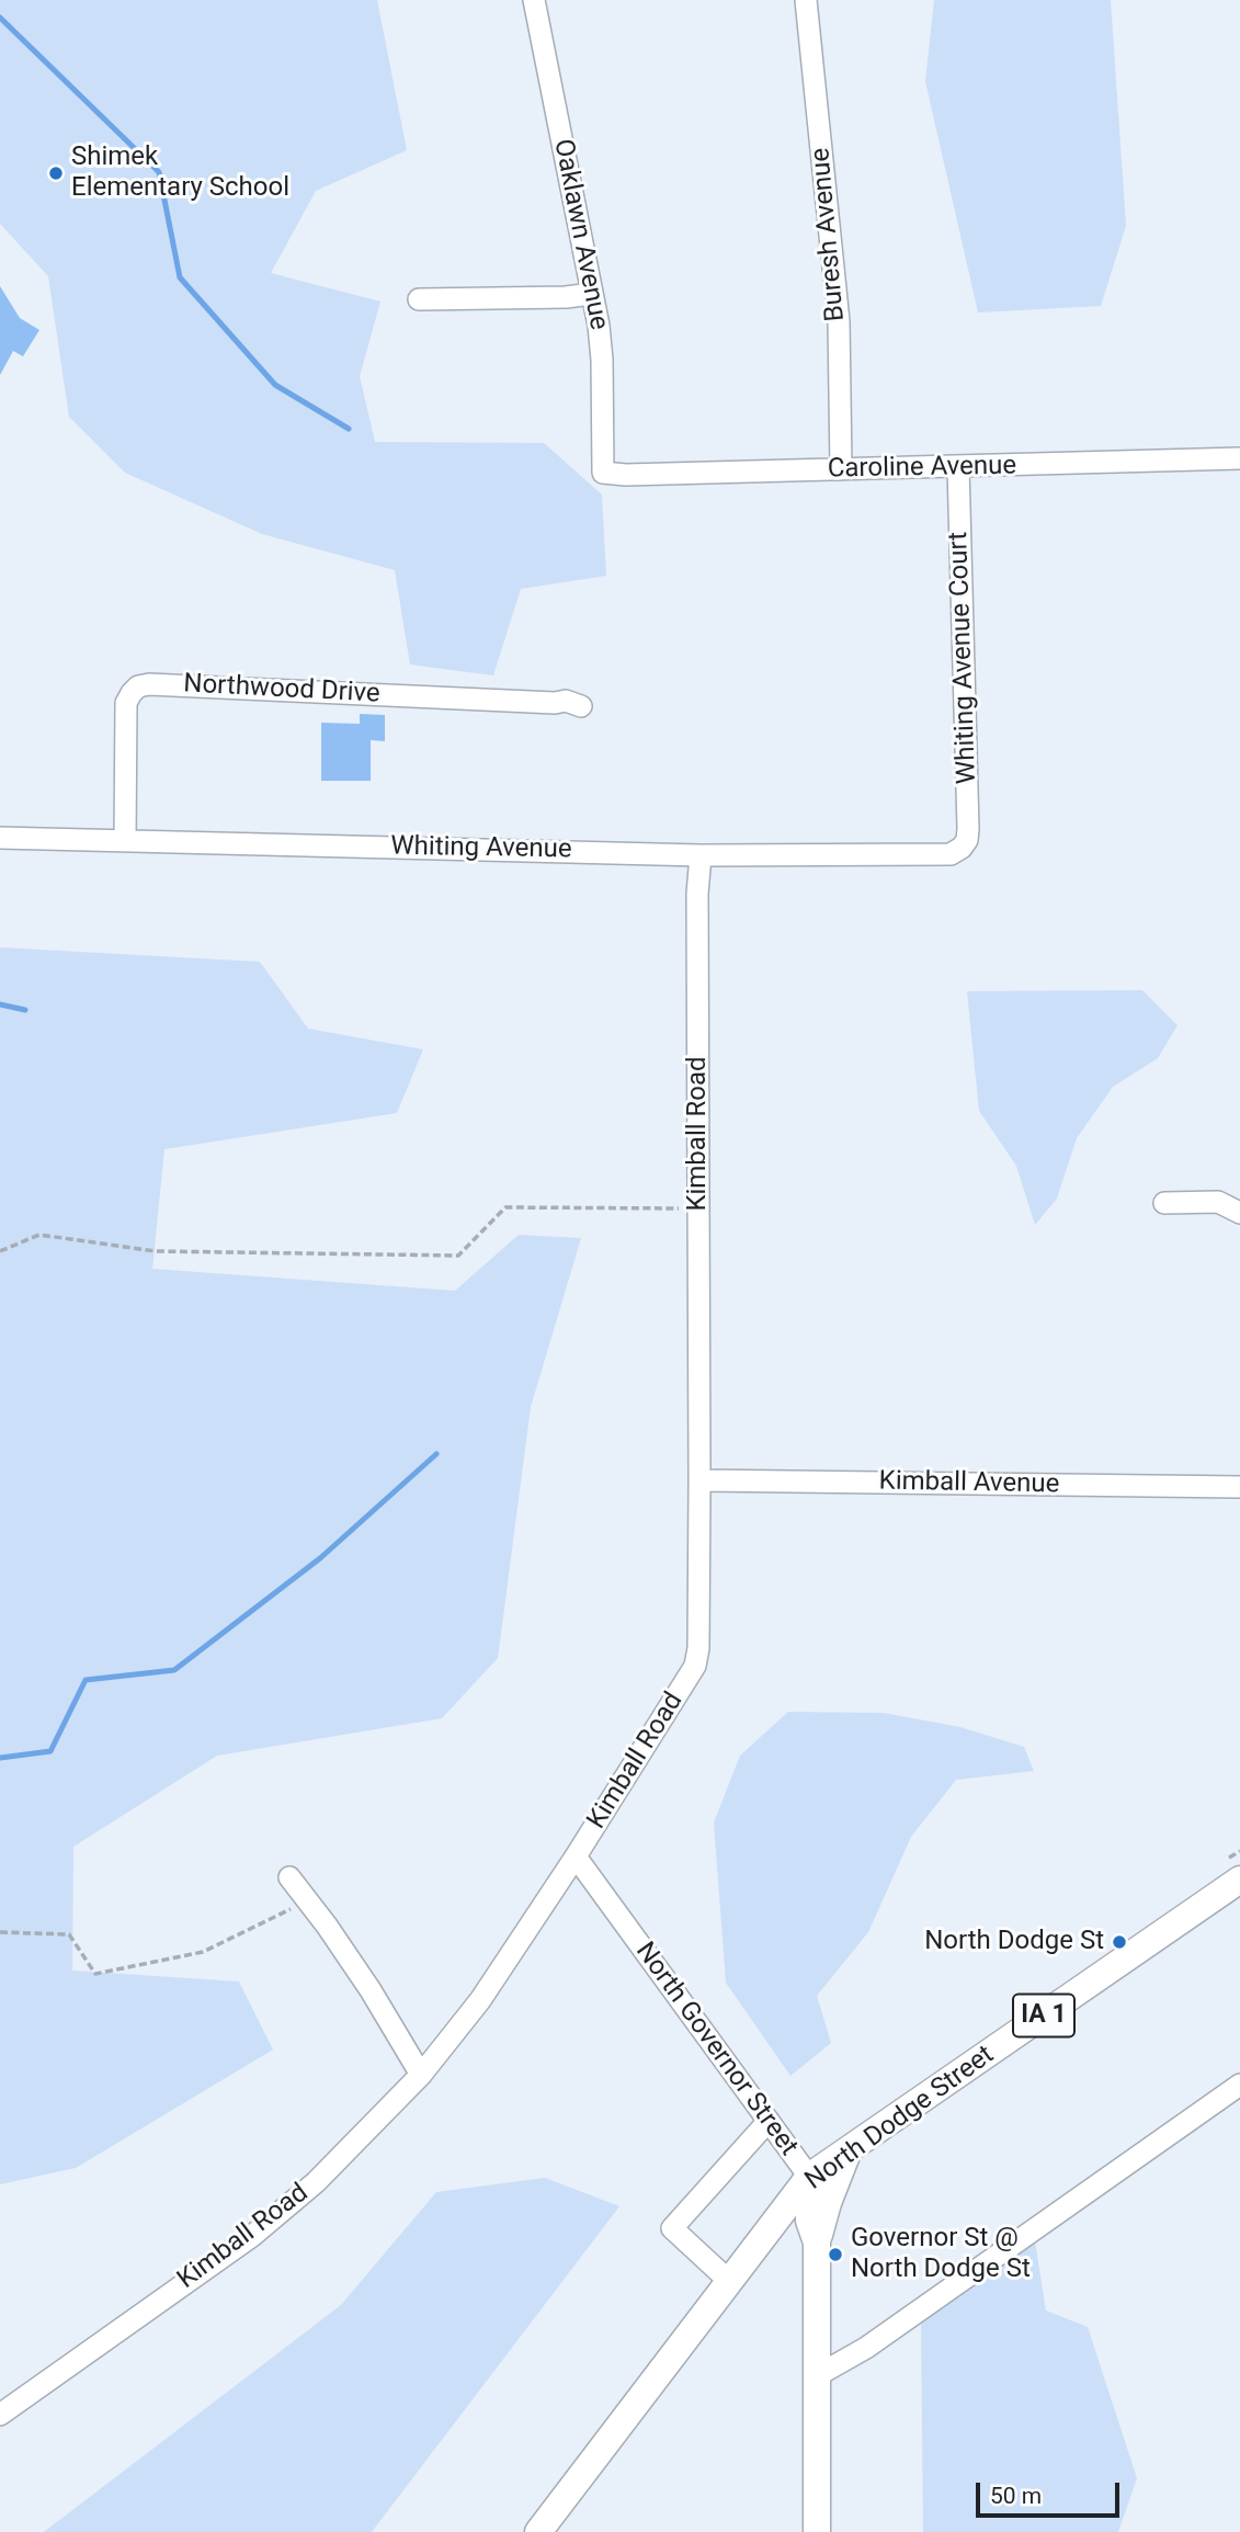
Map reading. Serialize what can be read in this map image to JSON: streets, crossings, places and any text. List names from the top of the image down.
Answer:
{
  "streets": {
    "main road": ["IA 1", "North Governor Street", "North Dodge Street"],
    "street": [
      "Oaklawn Avenue",
      "Buresh Avenue",
      "Caroline Avenue",
      "Whiting Avenue Court",
      "Northwood Drive",
      "Whiting Avenue",
      "Kimball Road",
      "Kimball Avenue"
    ]
  },
  "crossings": [
    ["Oaklawn Avenue", "Caroline Avenue"],
    ["Buresh Avenue", "Caroline Avenue"],
    ["Caroline Avenue", "Whiting Avenue Court"],
    ["Whiting Avenue Court", "Whiting Avenue"],
    ["Northwood Drive", "Whiting Avenue"],
    ["Whiting Avenue", "Kimball Road"],
    ["Kimball Road", "Kimball Avenue"],
    ["Kimball Road", "North Governor Street"],
    ["North Governor Street", "North Dodge Street"]
  ],
  "places": ["Shimek Elementary School", "North Dodge St", "Governor St @ North Dodge St"],
  "scale_bar": "50 m"
}
